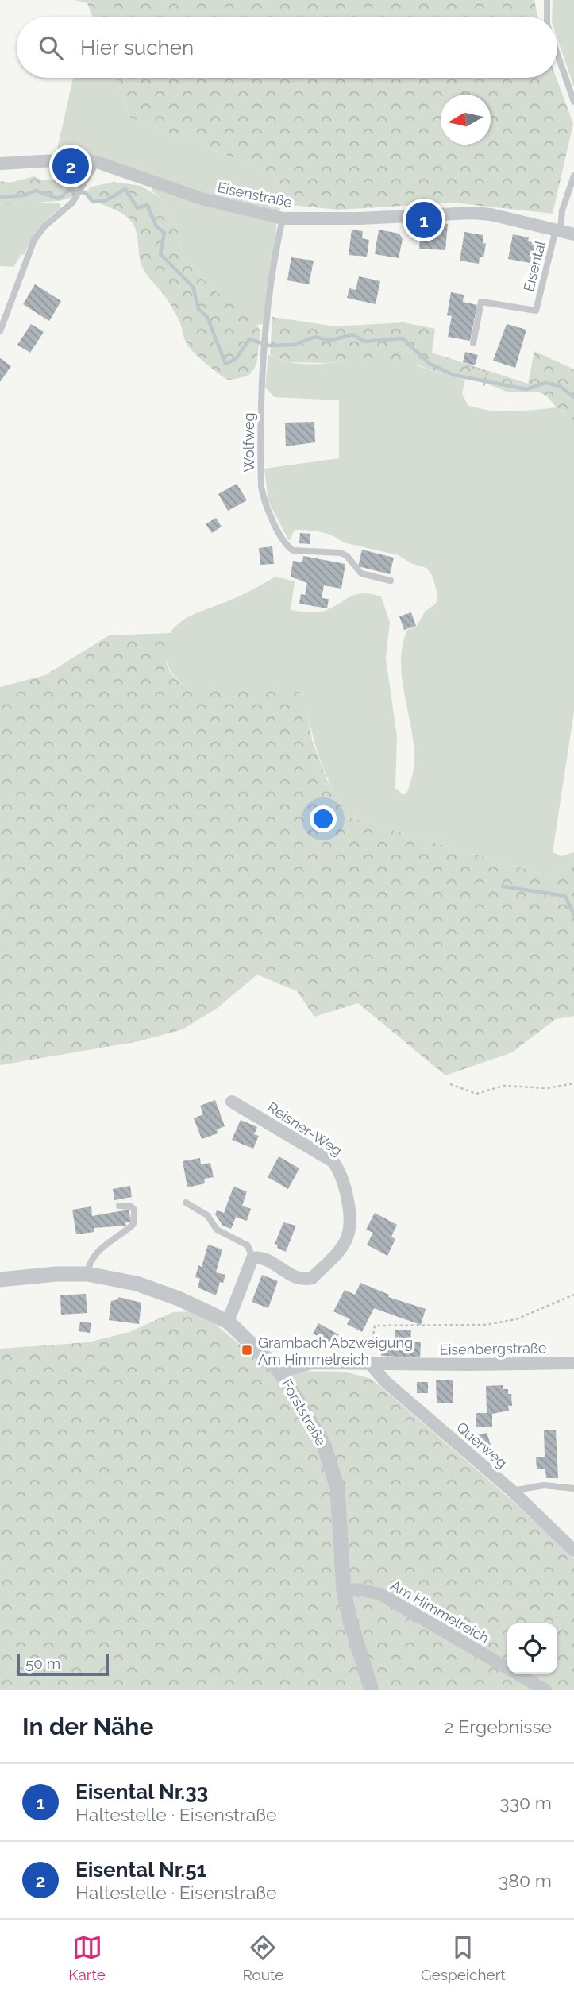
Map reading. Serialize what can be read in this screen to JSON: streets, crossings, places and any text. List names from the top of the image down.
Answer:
{
  "streets": {
    "street": [
      "Eisenstraße",
      "Reisner-Weg",
      "Eisenbergstraße",
      "Forststraße",
      "Querweg",
      "Am Himmelreich"
    ],
    "lane": ["Eisental", "Wolfweg"]
  },
  "crossings": [
    ["Eisenstraße", "Eisental"],
    ["Eisenstraße", "Wolfweg"],
    ["Eisenbergstraße", "Forststraße"],
    ["Eisenbergstraße", "Querweg"],
    ["Forststraße", "Am Himmelreich"]
  ],
  "places": {
    "transit": ["Grambach Abzweigung Am Himmelreich"]
  },
  "scale_bar": "50 m",
  "north": "left",
  "page": {
    "search": "Hier suchen",
    "pins": ["2", "1"],
    "scale": "50 m",
    "heading": ["In der Nähe", "2 Ergebnisse"],
    "list": [
      {
        "mark": "1",
        "name": "Eisental Nr.33",
        "note": "Haltestelle · Eisenstraße",
        "value": "330 m"
      },
      {
        "mark": "2",
        "name": "Eisental Nr.51",
        "note": "Haltestelle · Eisenstraße",
        "value": "380 m"
      }
    ],
    "nav": ["Karte", "Route", "Gespeichert"]
  }
}
